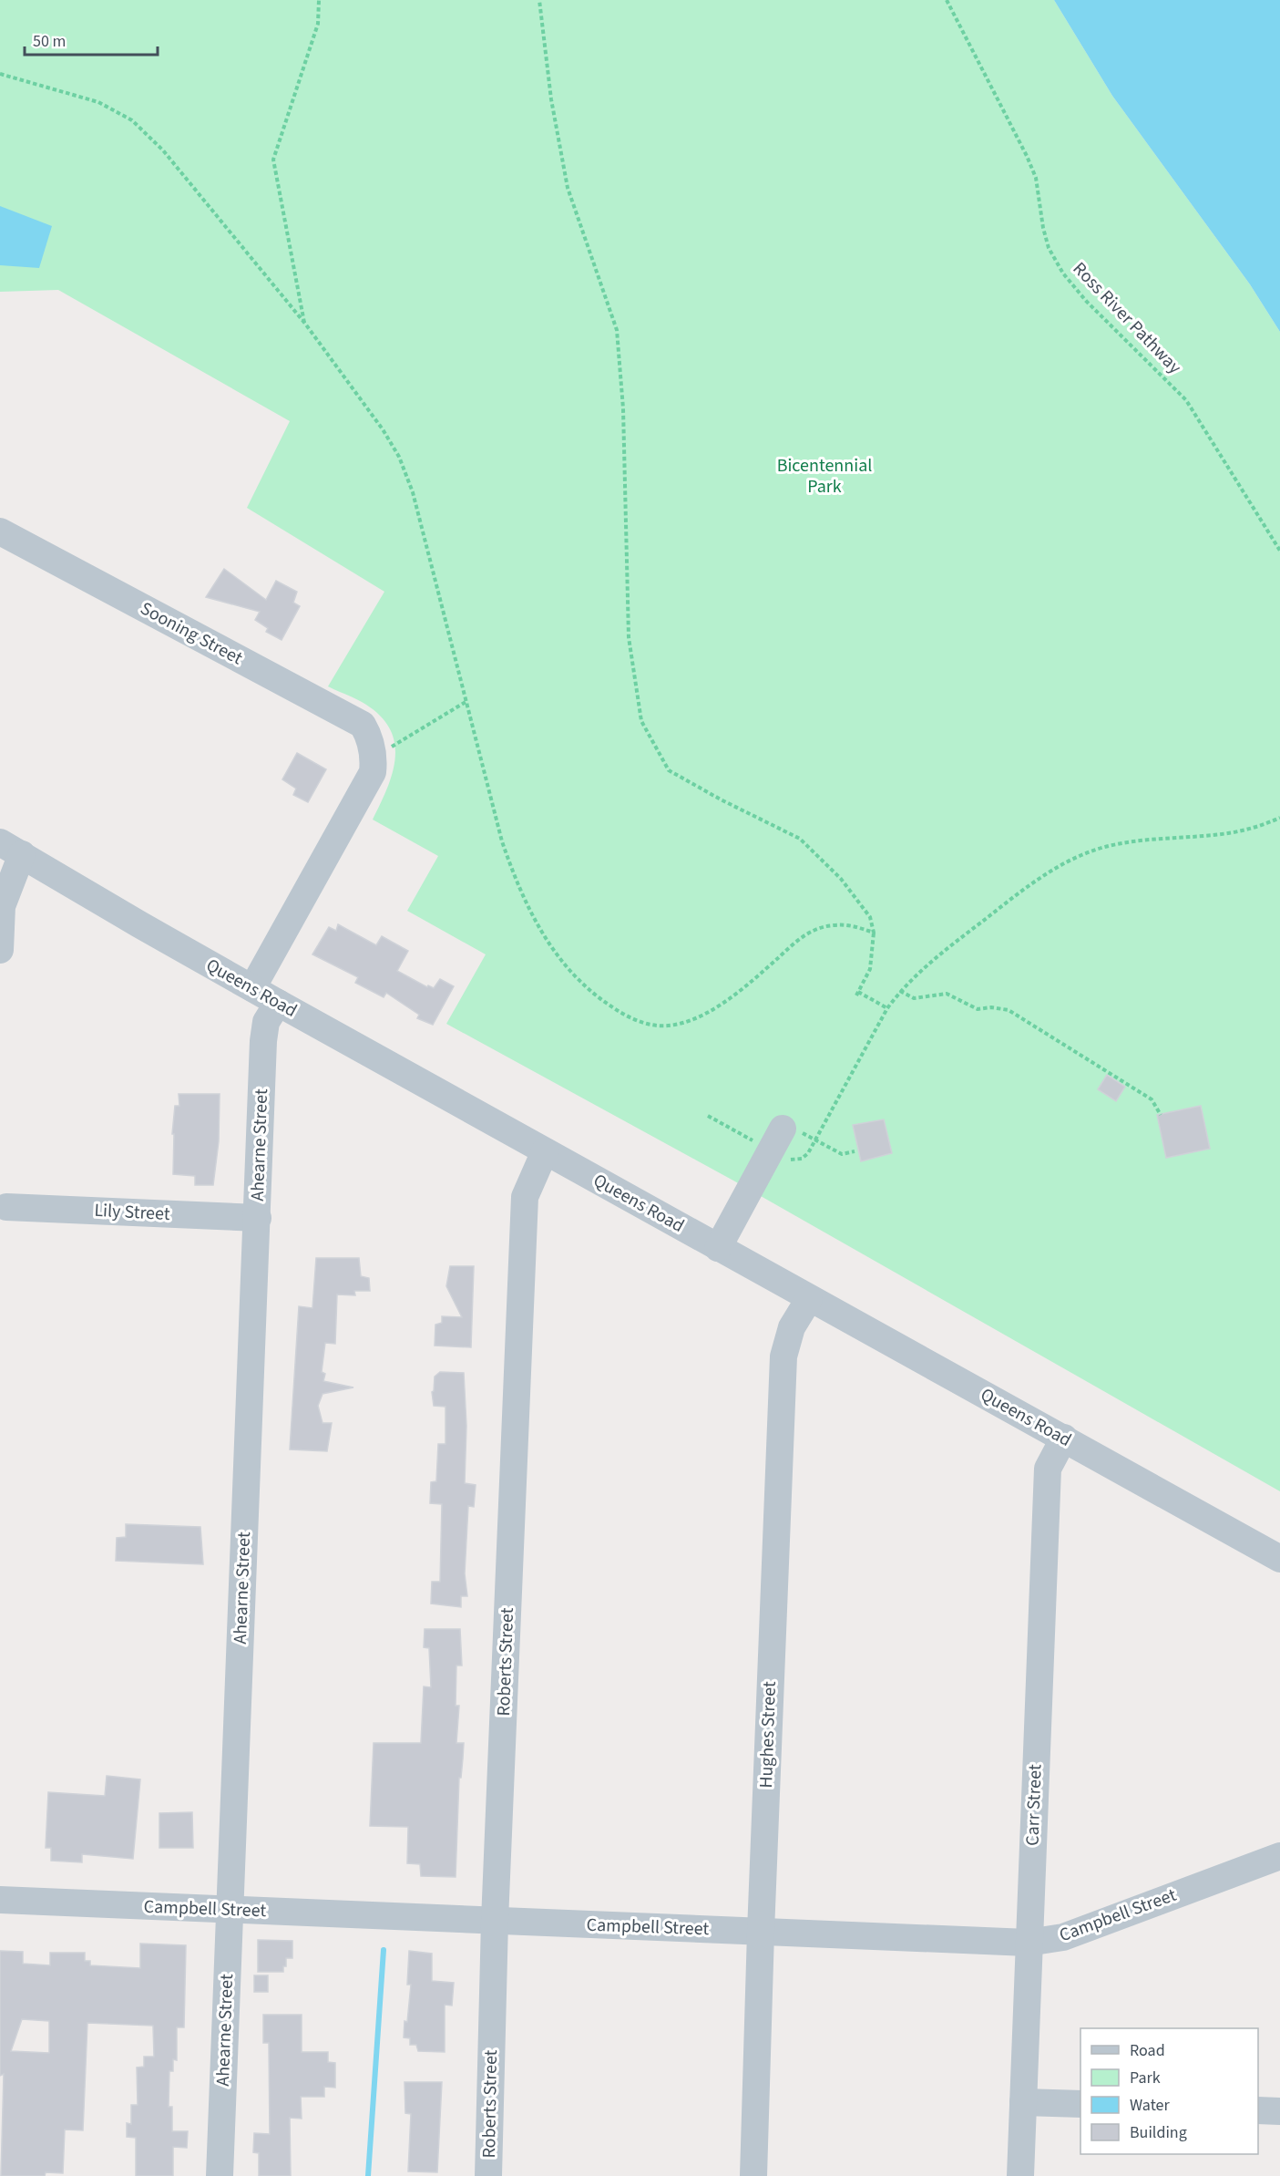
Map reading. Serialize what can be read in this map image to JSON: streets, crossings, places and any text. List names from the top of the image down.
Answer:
{
  "streets": {
    "street": [
      "Sooning Street",
      "Queens Road",
      "Ahearne Street",
      "Lily Street",
      "Roberts Street",
      "Hughes Street",
      "Carr Street",
      "Campbell Street"
    ],
    "path": ["Ross River Pathway"]
  },
  "crossings": [
    ["Queens Road", "Ahearne Street"],
    ["Queens Road", "Roberts Street"],
    ["Queens Road", "Hughes Street"],
    ["Queens Road", "Carr Street"],
    ["Ahearne Street", "Lily Street"],
    ["Ahearne Street", "Campbell Street"],
    ["Roberts Street", "Campbell Street"],
    ["Hughes Street", "Campbell Street"],
    ["Carr Street", "Campbell Street"]
  ],
  "parks": ["Bicentennial Park"],
  "legend": [
    "Road",
    "Park",
    "Water",
    "Building"
  ],
  "scale_bar": "50 m"
}
